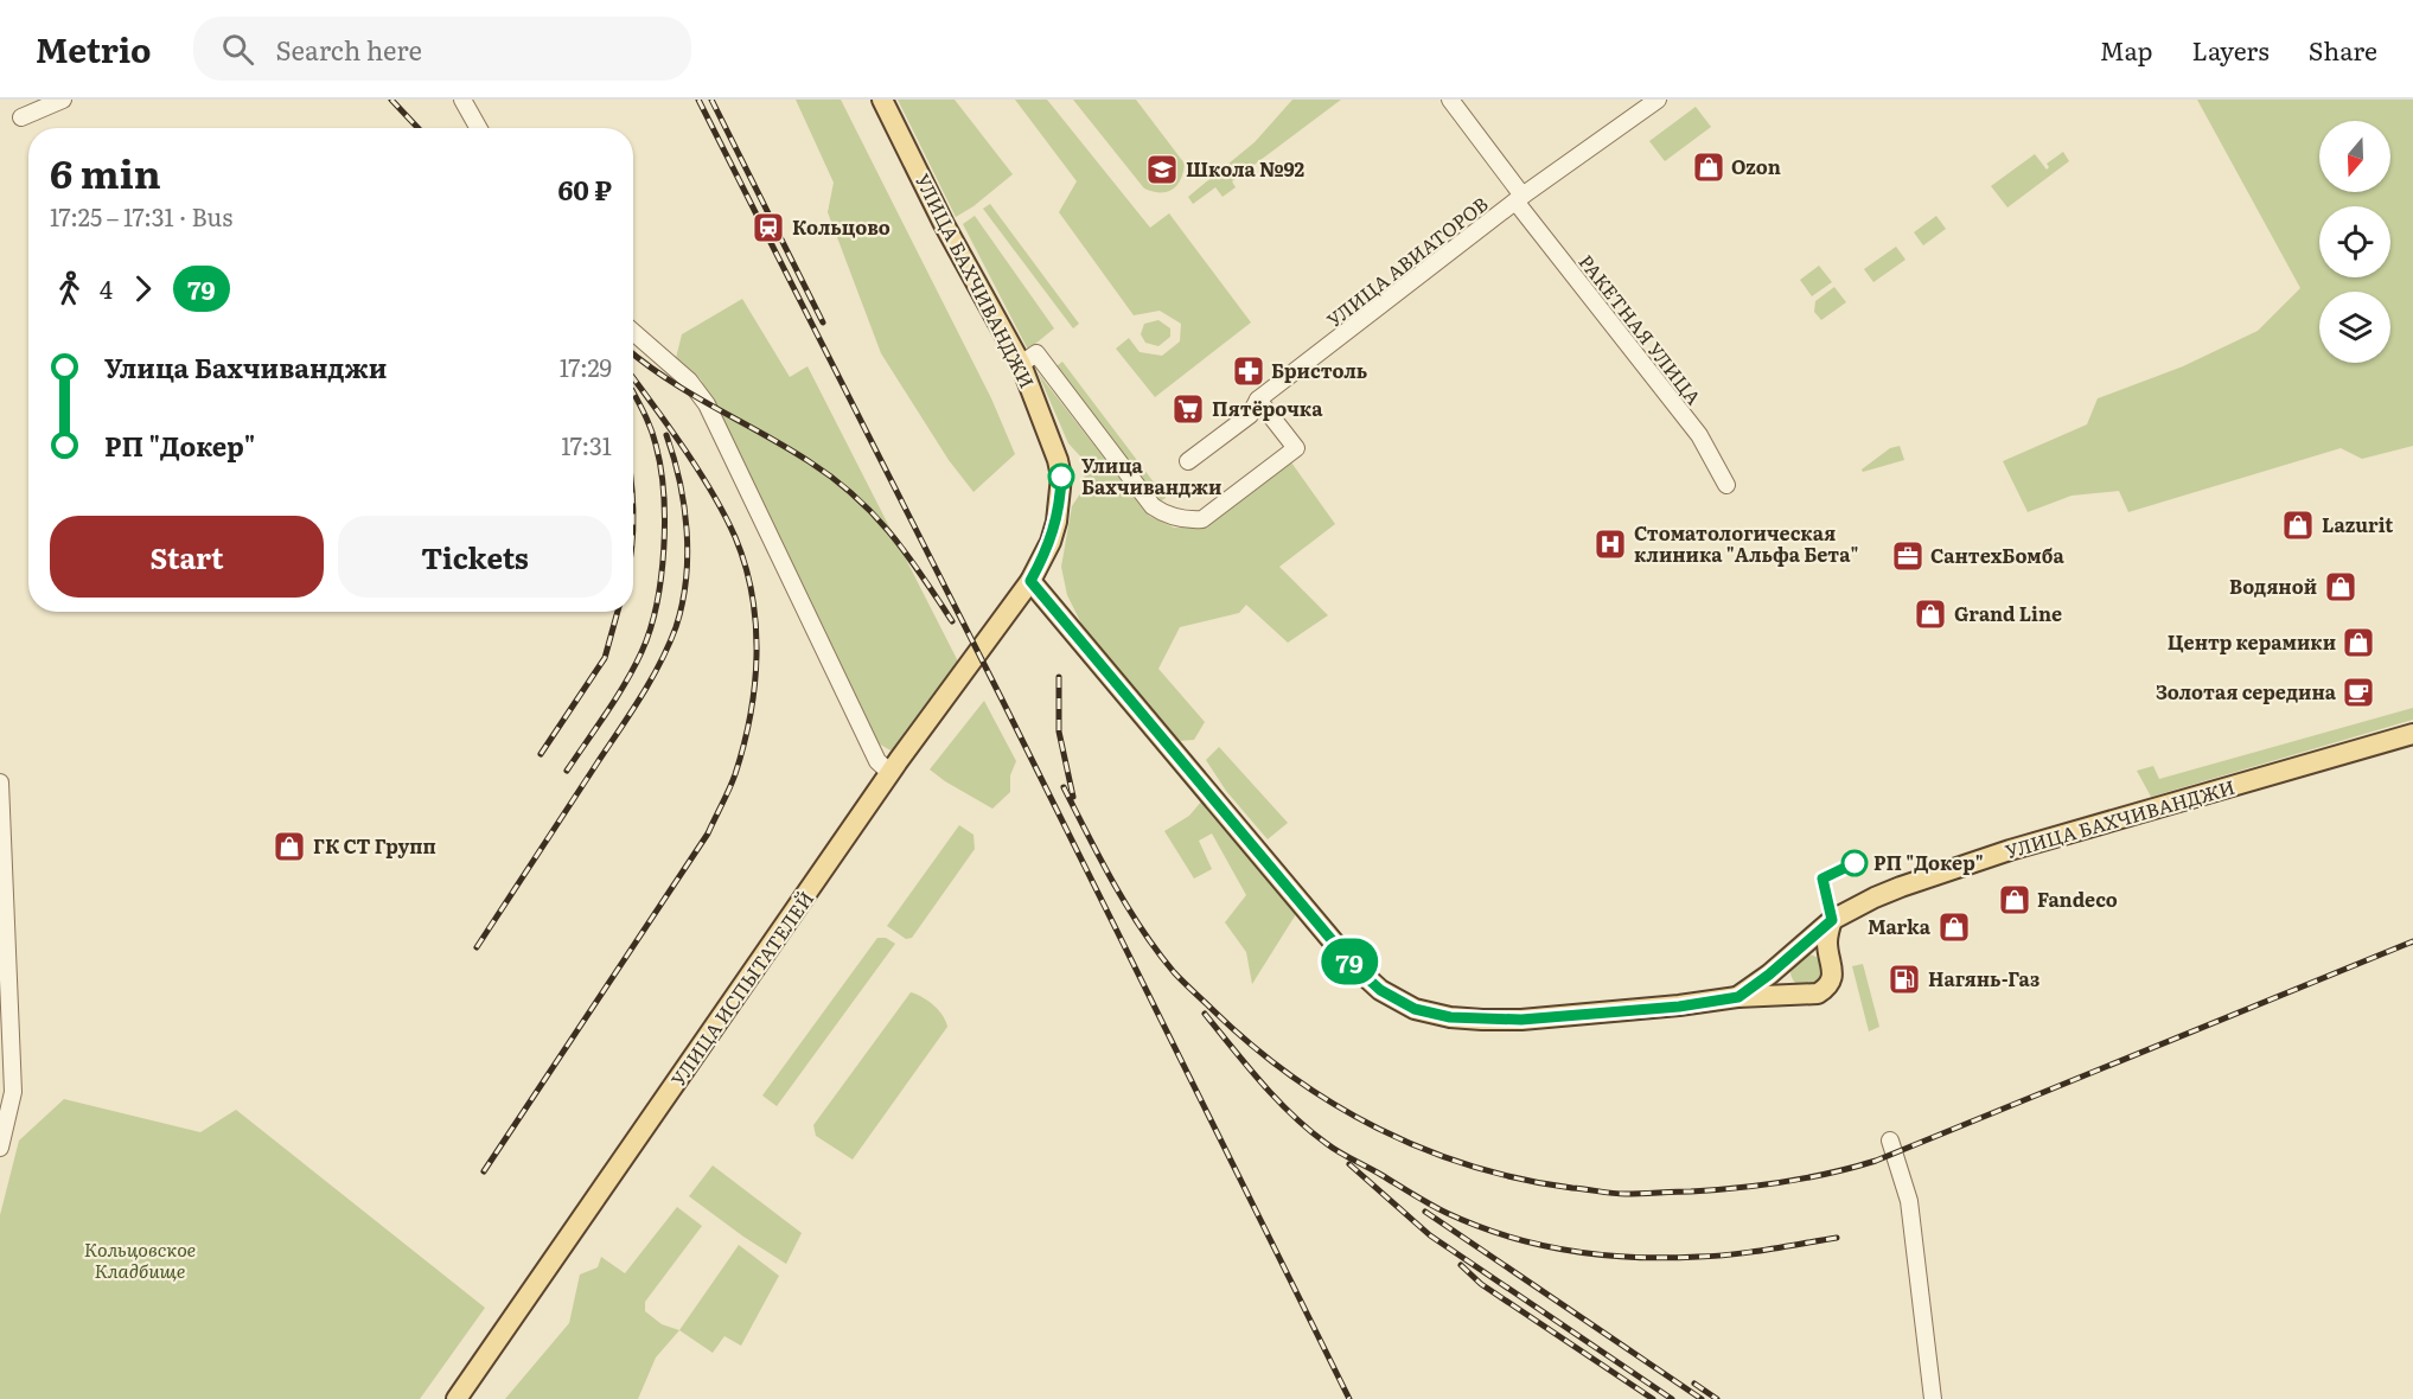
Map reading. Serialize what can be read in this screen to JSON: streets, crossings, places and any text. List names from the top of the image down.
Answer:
{
  "streets": {
    "main road": ["УЛИЦА БАХЧИВАНДЖИ", "УЛИЦА ИСПЫТАТЕЛЕЙ"],
    "street": ["УЛИЦА АВИАТОРОВ", "РАКЕТНАЯ УЛИЦА"]
  },
  "crossings": [
    ["УЛИЦА АВИАТОРОВ", "РАКЕТНАЯ УЛИЦА"],
    ["УЛИЦА БАХЧИВАНДЖИ", "УЛИЦА ИСПЫТАТЕЛЕЙ"]
  ],
  "parks": ["Кольцовское Кладбище"],
  "places": {
    "shop": [
      "Ozon",
      "Lazurit",
      "Водяной",
      "Grand Line",
      "Центр керамики",
      "ГК СТ Групп",
      "Fandeco",
      "Marka"
    ],
    "school or university": ["Школа №92"],
    "station": ["Кольцово"],
    "pharmacy": ["Бристоль"],
    "supermarket": ["Пятёрочка"],
    "other": ["Улица Бахчиванджи", "РП \"Докер\""],
    "hospital": ["Стоматологическая клиника \"Альфа Бета\""],
    "office": ["СантехБомба"],
    "cafe": ["Золотая середина"],
    "fuel station": ["Нагянь-Газ"]
  },
  "lines": ["bus line 79"],
  "north": "bottom",
  "page": {
    "header": "Metrio",
    "search": "Search here",
    "nav": ["Map", "Layers", "Share"],
    "on_map": "79",
    "heading": ["6 min", "17:25 – 17:31 · Bus", "60 ₽"],
    "legs": ["4", "79"],
    "list": [
      {
        "name": "Улица Бахчиванджи",
        "value": "17:29"
      },
      {
        "name": "РП \"Докер\"",
        "value": "17:31"
      }
    ],
    "buttons": ["Start", "Tickets"]
  }
}
